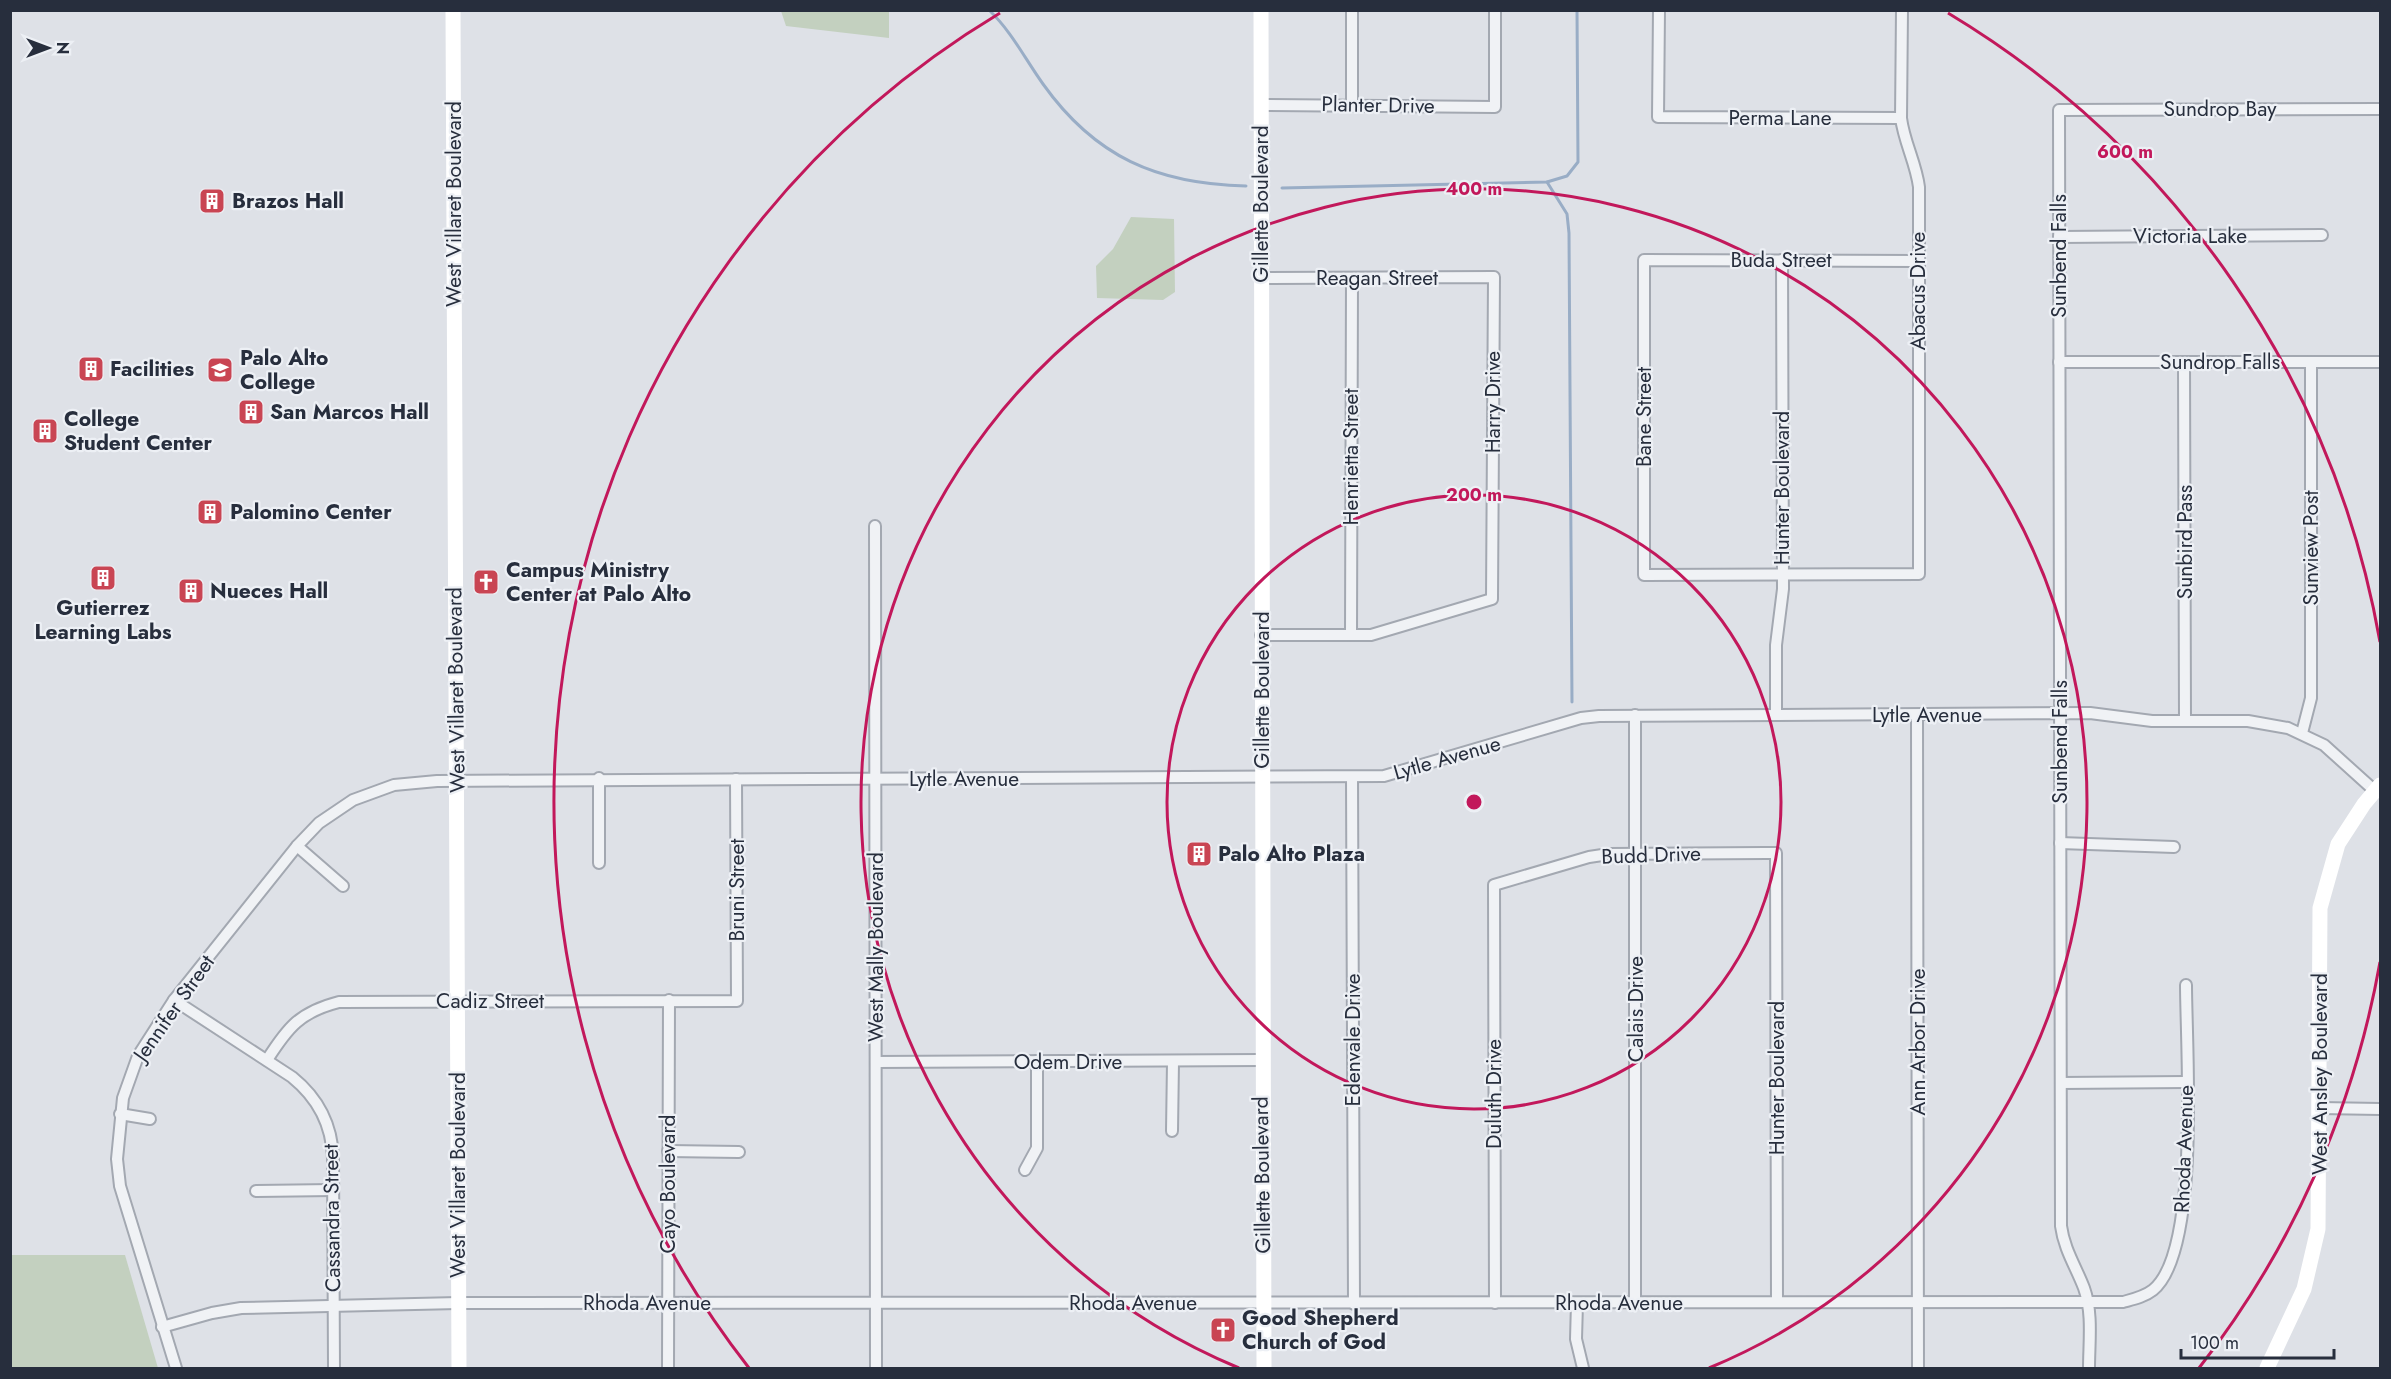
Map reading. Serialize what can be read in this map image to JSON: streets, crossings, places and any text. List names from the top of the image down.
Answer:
{
  "streets": {
    "street": [
      "Planter Drive",
      "Sundrop Bay",
      "Perma Lane",
      "West Villaret Boulevard",
      "Gillette Boulevard",
      "Victoria Lake",
      "Sunbend Falls",
      "Buda Street",
      "Reagan Street",
      "Abacus Drive",
      "Sundrop Falls",
      "Harry Drive",
      "Bane Street",
      "Henrietta Street",
      "Hunter Boulevard",
      "Sunbird Pass",
      "Sunview Post",
      "Lytle Avenue",
      "Budd Drive",
      "Bruni Street",
      "West Mally Boulevard",
      "Cadiz Street",
      "Jennifer Street",
      "Calais Drive",
      "Edenvale Drive",
      "Ann Arbor Drive",
      "Odem Drive",
      "West Ansley Boulevard",
      "Duluth Drive",
      "Rhoda Avenue",
      "Cayo Boulevard",
      "Cassandra Street"
    ]
  },
  "crossings": [
    ["Planter Drive", "Gillette Boulevard"],
    ["Sundrop Bay", "Sunbend Falls"],
    ["Perma Lane", "Abacus Drive"],
    ["West Villaret Boulevard", "Lytle Avenue"],
    ["West Villaret Boulevard", "Cadiz Street"],
    ["West Villaret Boulevard", "Jennifer Street"],
    ["West Villaret Boulevard", "Rhoda Avenue"],
    ["Gillette Boulevard", "Reagan Street"],
    ["Gillette Boulevard", "Lytle Avenue"],
    ["Gillette Boulevard", "Odem Drive"],
    ["Gillette Boulevard", "Rhoda Avenue"],
    ["Victoria Lake", "Sunbend Falls"],
    ["Sunbend Falls", "Sundrop Falls"],
    ["Sunbend Falls", "Lytle Avenue"],
    ["Sunbend Falls", "Rhoda Avenue"],
    ["Buda Street", "Abacus Drive"],
    ["Buda Street", "Bane Street"],
    ["Buda Street", "Hunter Boulevard"],
    ["Reagan Street", "Harry Drive"],
    ["Reagan Street", "Henrietta Street"],
    ["Abacus Drive", "Bane Street"],
    ["Abacus Drive", "Hunter Boulevard"],
    ["Sundrop Falls", "Sunbird Pass"],
    ["Sundrop Falls", "Sunview Post"],
    ["Harry Drive", "Henrietta Street"],
    ["Bane Street", "Hunter Boulevard"],
    ["Hunter Boulevard", "Lytle Avenue"],
    ["Hunter Boulevard", "Budd Drive"],
    ["Hunter Boulevard", "Rhoda Avenue"],
    ["Sunbird Pass", "Lytle Avenue"],
    ["Sunview Post", "Lytle Avenue"],
    ["Lytle Avenue", "Bruni Street"],
    ["Lytle Avenue", "West Mally Boulevard"],
    ["Lytle Avenue", "Jennifer Street"],
    ["Lytle Avenue", "Calais Drive"],
    ["Lytle Avenue", "Edenvale Drive"],
    ["Lytle Avenue", "Ann Arbor Drive"],
    ["Lytle Avenue", "West Ansley Boulevard"],
    ["Budd Drive", "Calais Drive"],
    ["Budd Drive", "Duluth Drive"],
    ["Bruni Street", "Cadiz Street"],
    ["West Mally Boulevard", "Odem Drive"],
    ["West Mally Boulevard", "Rhoda Avenue"],
    ["Cadiz Street", "Cayo Boulevard"],
    ["Cadiz Street", "Cassandra Street"],
    ["Jennifer Street", "Rhoda Avenue"],
    ["Jennifer Street", "Cassandra Street"],
    ["Calais Drive", "Rhoda Avenue"],
    ["Edenvale Drive", "Rhoda Avenue"],
    ["Ann Arbor Drive", "Rhoda Avenue"],
    ["Duluth Drive", "Rhoda Avenue"],
    ["Rhoda Avenue", "Cayo Boulevard"],
    ["Rhoda Avenue", "Cassandra Street"]
  ],
  "places": {
    "building": [
      "Brazos Hall",
      "Facilities",
      "San Marcos Hall",
      "College Student Center",
      "Palomino Center",
      "Gutierrez Learning Labs",
      "Nueces Hall",
      "Palo Alto Plaza"
    ],
    "school or university": ["Palo Alto College"],
    "church": ["Campus Ministry Center at Palo Alto", "Good Shepherd Church of God"]
  },
  "scale_bar": "100 m",
  "north": "right",
  "rings": ["600 m", "400 m", "200 m"]
}
